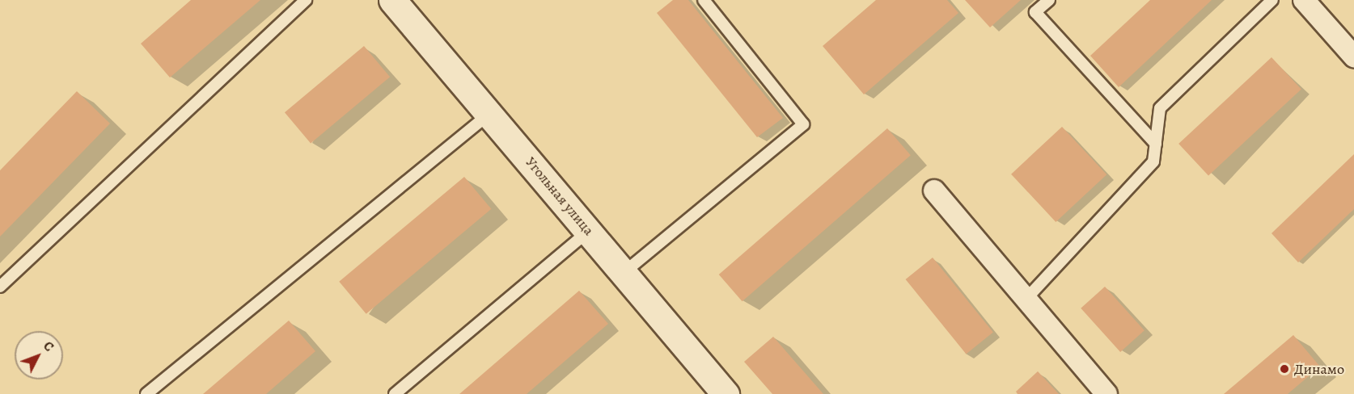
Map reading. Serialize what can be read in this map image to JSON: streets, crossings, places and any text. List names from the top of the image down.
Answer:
{
  "streets": {
    "street": ["Угольная улица"]
  },
  "places": ["Динамо"],
  "north": "top right"
}
